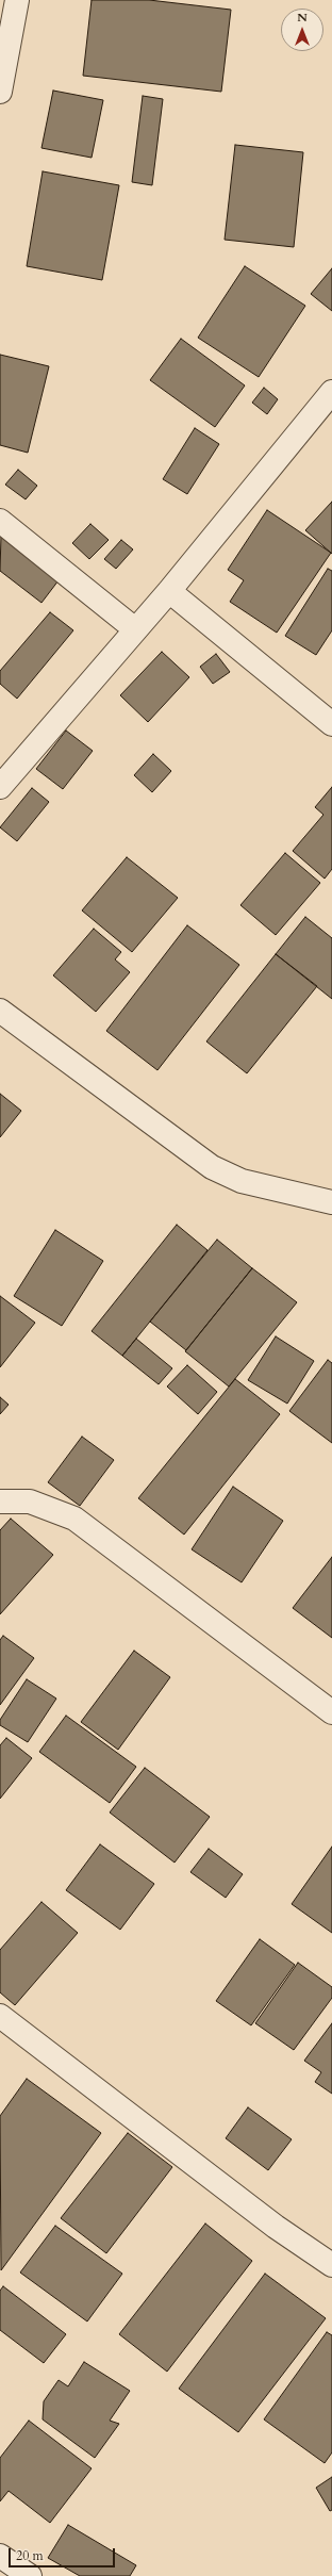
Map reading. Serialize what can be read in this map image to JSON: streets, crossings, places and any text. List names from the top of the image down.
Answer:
{
  "scale_bar": "20 m",
  "north": "top"
}
